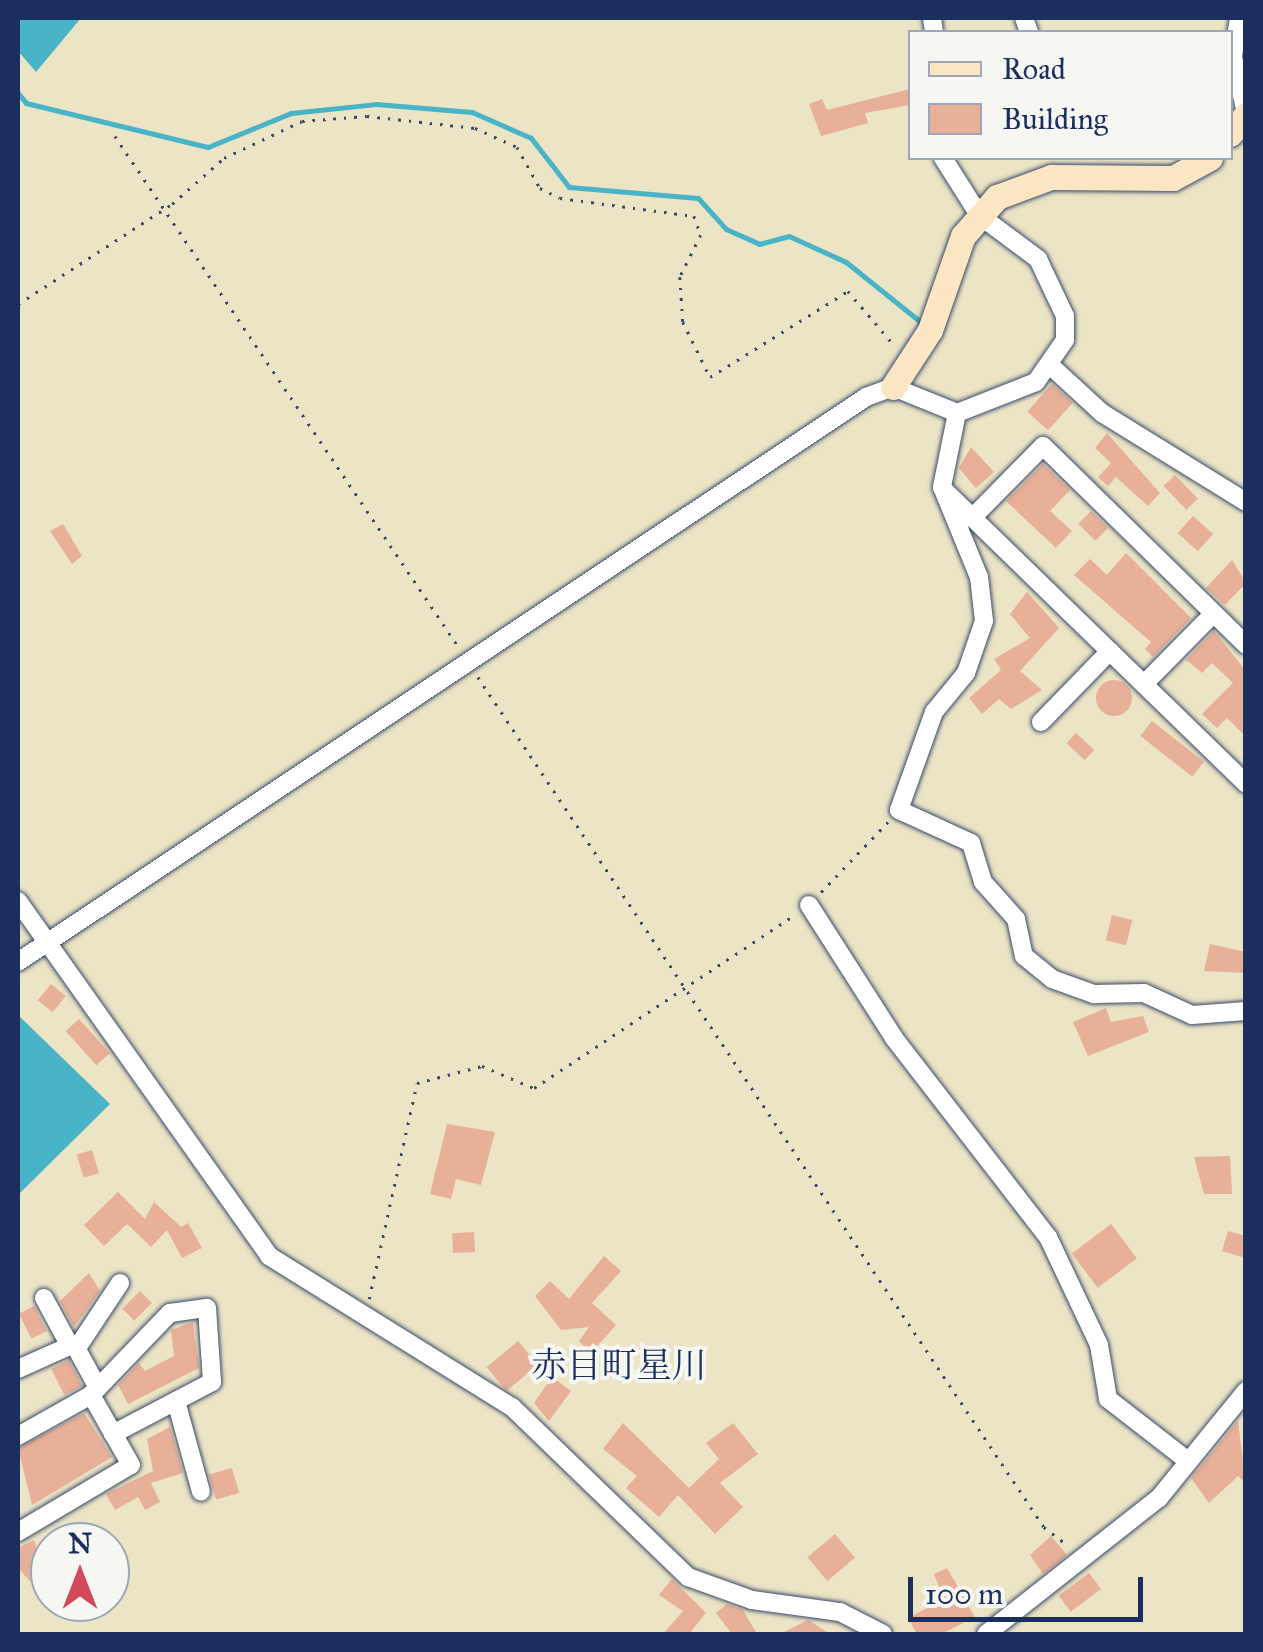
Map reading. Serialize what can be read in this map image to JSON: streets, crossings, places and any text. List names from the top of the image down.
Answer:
{
  "districts": ["赤目町星川"],
  "legend": ["Road", "Building"],
  "scale_bar": "100 m",
  "north": "top"
}
